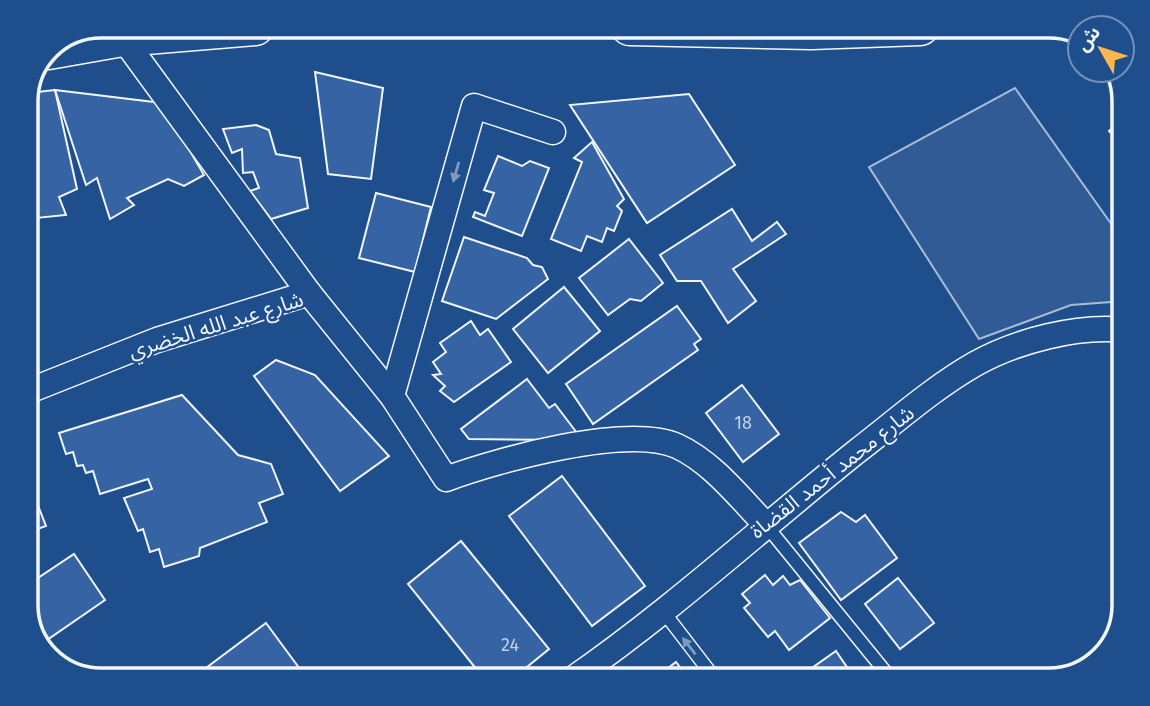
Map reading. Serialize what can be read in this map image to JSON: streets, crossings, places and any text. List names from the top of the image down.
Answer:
{
  "streets": {
    "street": ["شارع عبد الله الخضري", "شارع محمد أحمد القضاة"]
  },
  "crossings": [
    ["شارع عبد الله الخضري", "شارع محمد أحمد القضاة"]
  ],
  "house_numbers": ["18", "24"],
  "north": "top left"
}
